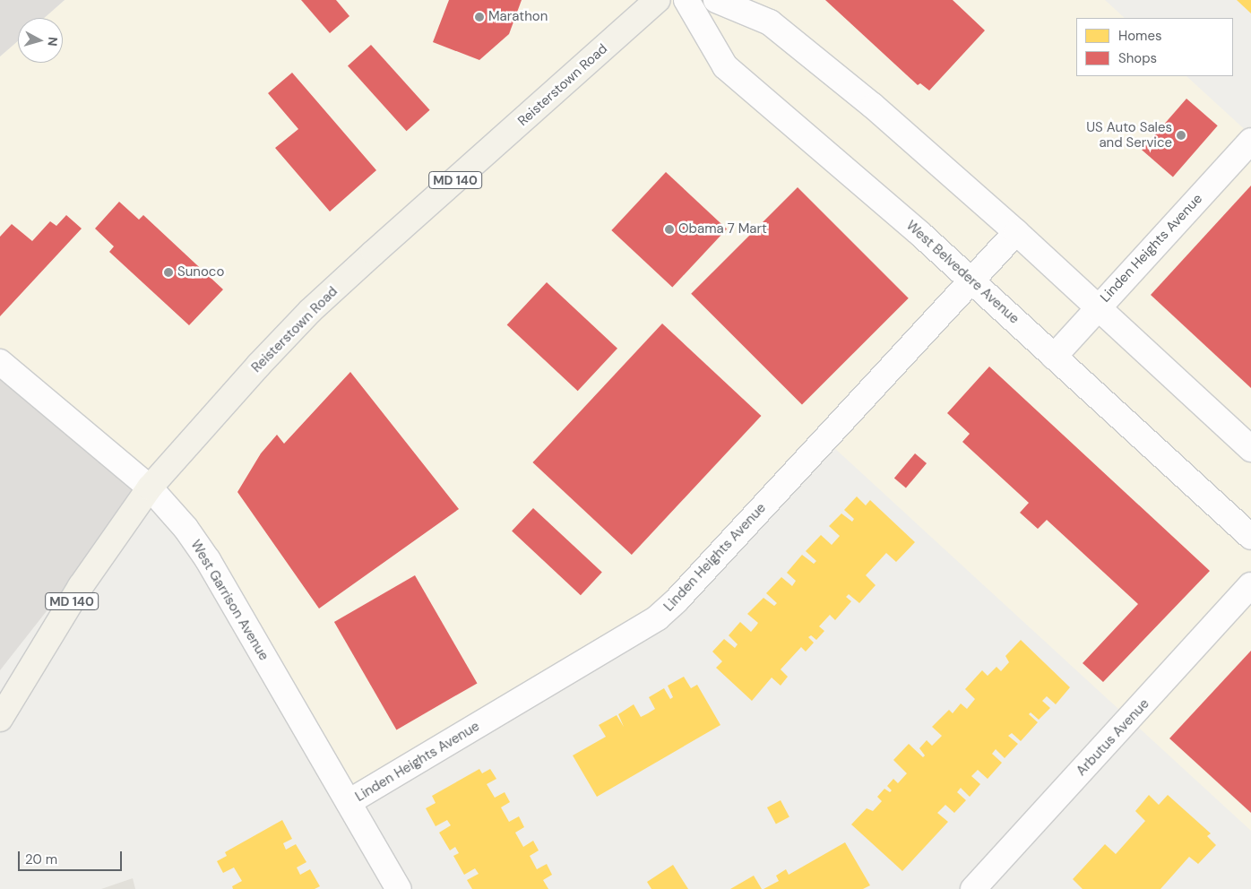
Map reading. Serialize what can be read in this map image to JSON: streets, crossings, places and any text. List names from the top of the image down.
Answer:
{
  "streets": {
    "main road": ["Reisterstown Road", "MD 140"],
    "street": [
      "Linden Heights Avenue",
      "West Belvedere Avenue",
      "West Garrison Avenue",
      "Arbutus Avenue"
    ]
  },
  "crossings": [
    ["Reisterstown Road", "West Garrison Avenue"],
    ["Linden Heights Avenue", "West Belvedere Avenue"],
    ["Linden Heights Avenue", "West Garrison Avenue"]
  ],
  "places": [
    "Marathon",
    "US Auto Sales and Service",
    "Obama 7 Mart",
    "Sunoco"
  ],
  "legend": ["Homes", "Shops"],
  "scale_bar": "20 m",
  "north": "right"
}
